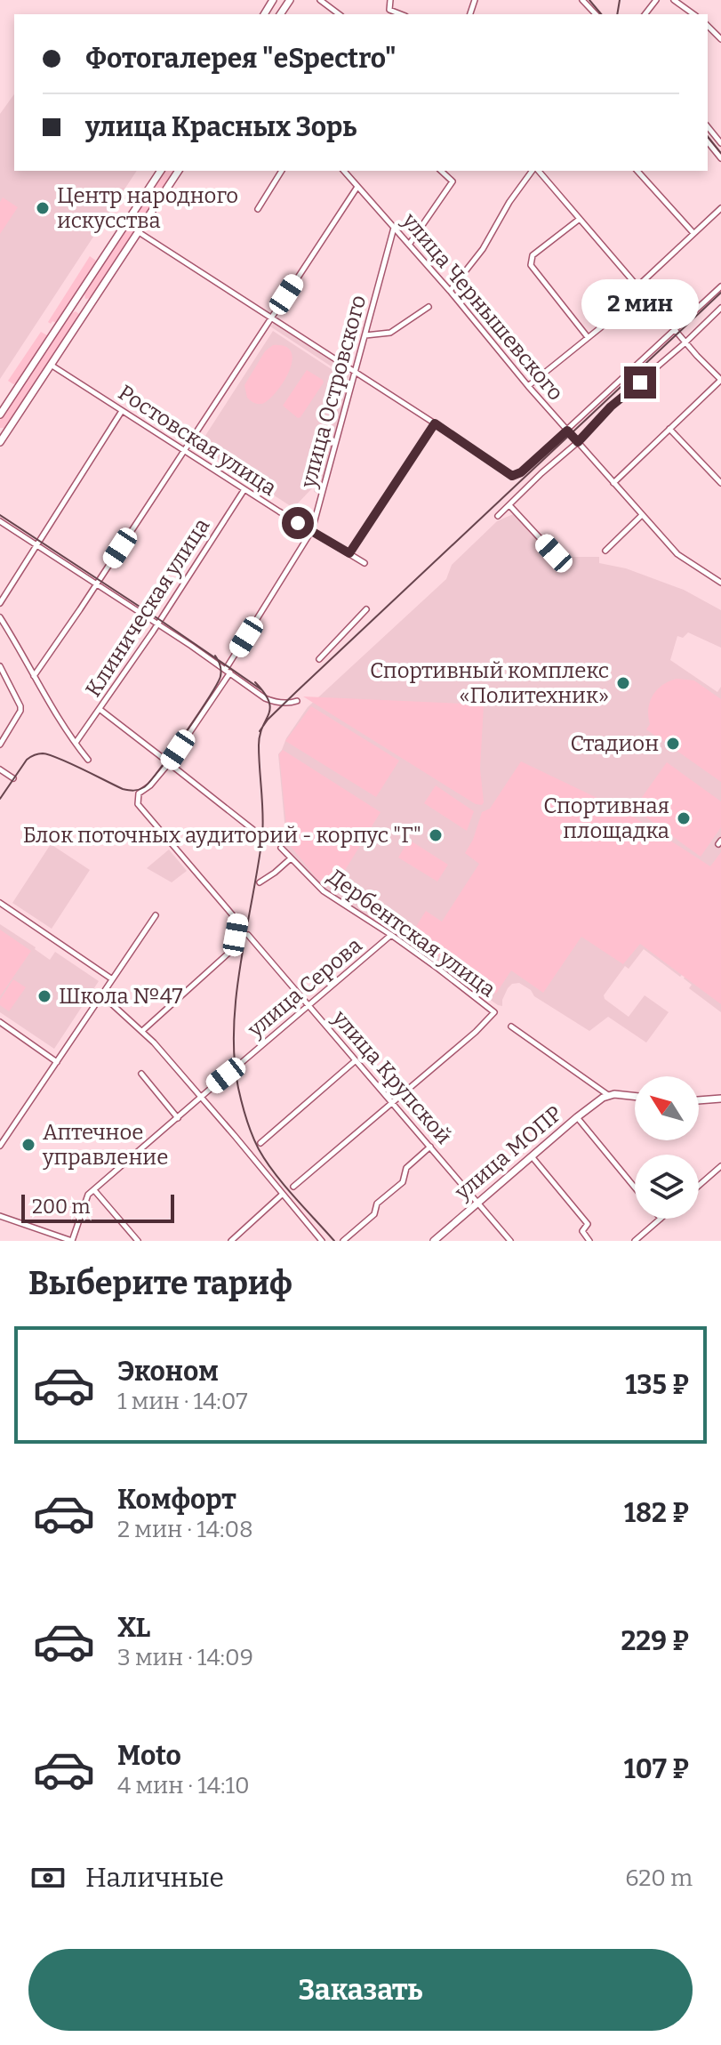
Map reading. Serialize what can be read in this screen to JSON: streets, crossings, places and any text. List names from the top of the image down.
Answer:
{
  "streets": {
    "main road": ["улица МОПР"],
    "street": [
      "улица Чернышевского",
      "улица Островского",
      "Ростовская улица",
      "Клиническая улица",
      "Дербентская улица",
      "улица Серова",
      "улица Крупской"
    ]
  },
  "crossings": [
    ["улица Чернышевского", "улица Островского"],
    ["улица Островского", "Ростовская улица"],
    ["Ростовская улица", "Клиническая улица"],
    ["Дербентская улица", "улица Серова"],
    ["Дербентская улица", "улица Крупской"],
    ["улица Серова", "улица Крупской"],
    ["улица Крупской", "улица МОПР"]
  ],
  "places": [
    "Центр народного искусства",
    "Спортивный комплекс «Политехник»",
    "Стадион",
    "Спортивная площадка",
    "Блок поточных аудиторий - корпус \"Г\"",
    "Школа №47",
    "Аптечное управление"
  ],
  "scale_bar": "200 m",
  "north": "top left",
  "page": {
    "banner": ["Фотогалерея \"eSpectro\"", "улица Красных Зорь"],
    "bubble": "2 мин",
    "scale": "200 m",
    "heading": "Выберите тариф",
    "list": [
      {
        "name": "Эконом",
        "note": "1 мин · 14:07",
        "value": "135 ₽"
      },
      {
        "name": "Комфорт",
        "note": "2 мин · 14:08",
        "value": "182 ₽"
      },
      {
        "name": "XL",
        "note": "3 мин · 14:09",
        "value": "229 ₽"
      },
      {
        "name": "Moto",
        "note": "4 мин · 14:10",
        "value": "107 ₽"
      }
    ],
    "pay": ["Наличные", "620 m"],
    "buttons": "Заказать"
  }
}
